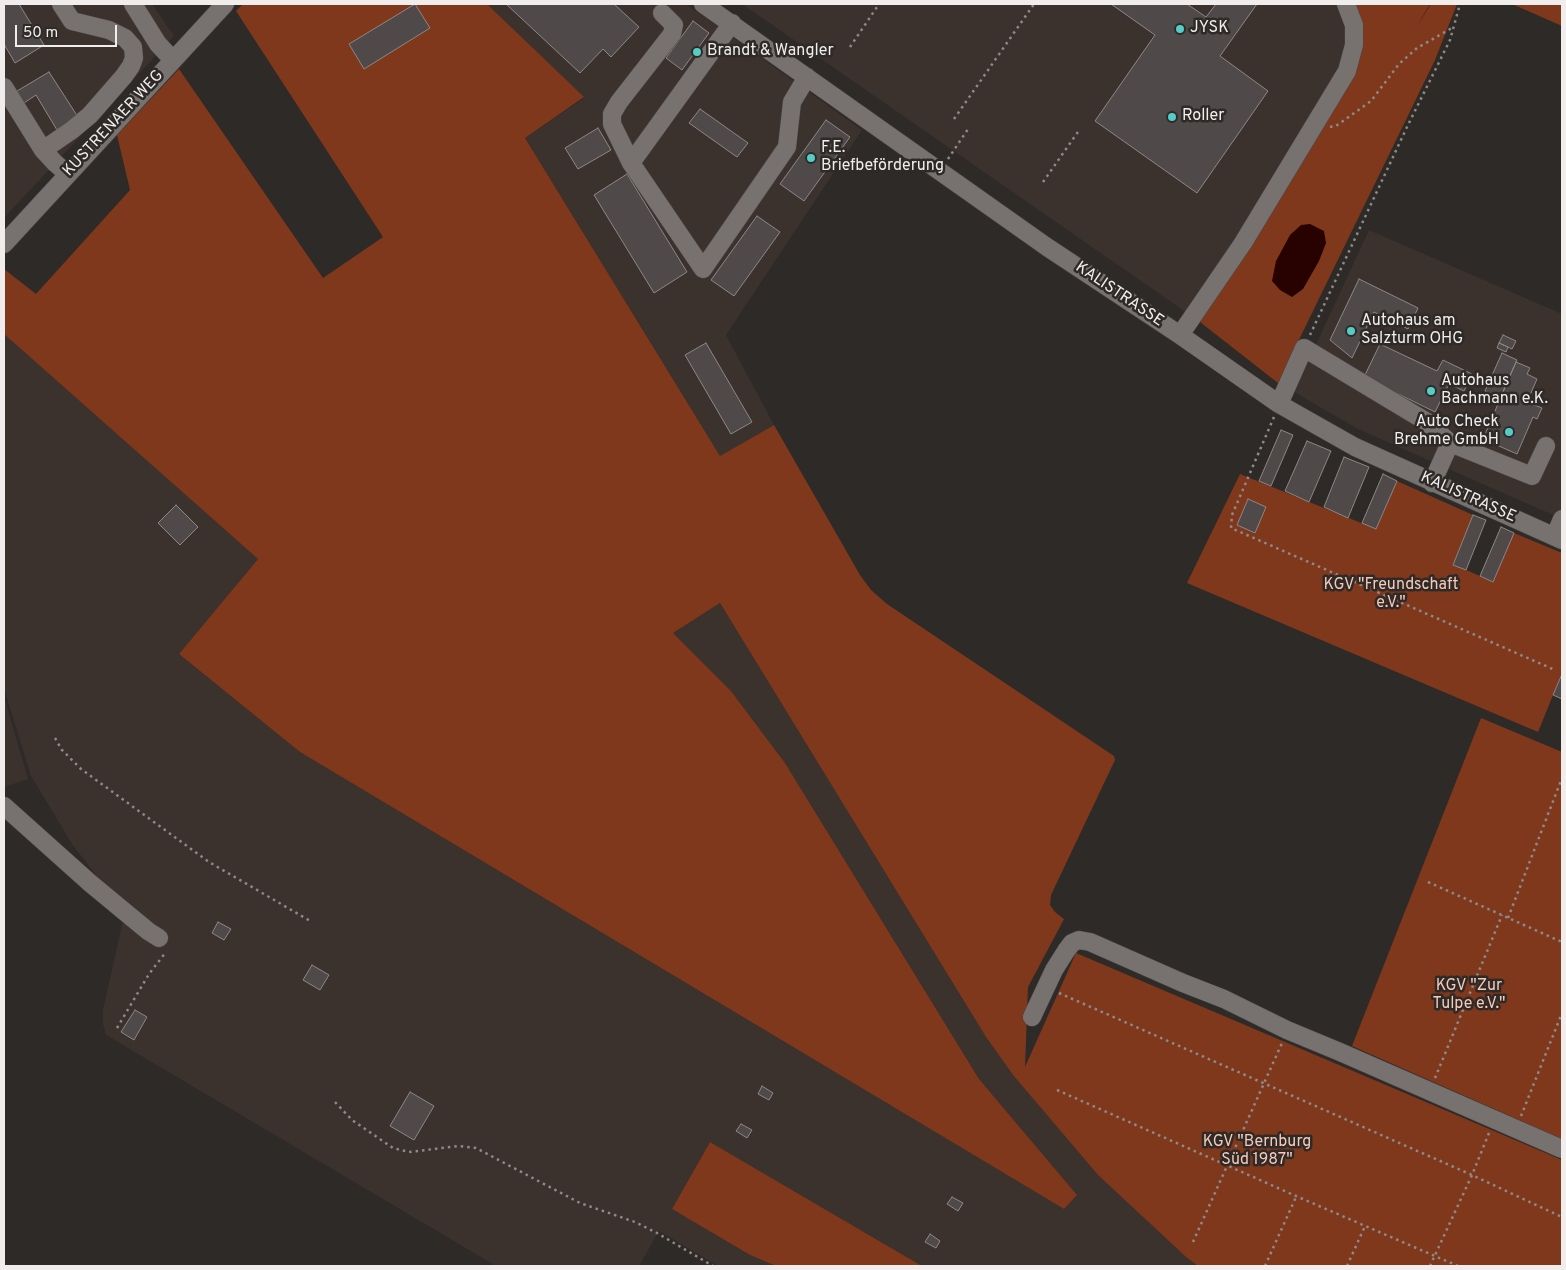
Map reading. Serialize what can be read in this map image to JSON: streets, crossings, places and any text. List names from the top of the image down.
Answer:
{
  "streets": {
    "street": ["KUSTRENAER WEG", "KALISTRASSE"]
  },
  "parks": ["KGV \"Freundschaft e.V.\"", "KGV \"Zur Tulpe e.V.\"", "KGV \"Bernburg Süd 1987\""],
  "places": [
    "JYSK",
    "Brandt & Wangler",
    "Roller",
    "F.E. Briefbeförderung",
    "Autohaus am Salzturm OHG",
    "Autohaus Bachmann e.K.",
    "Auto Check Brehme GmbH"
  ],
  "scale_bar": "50 m"
}
